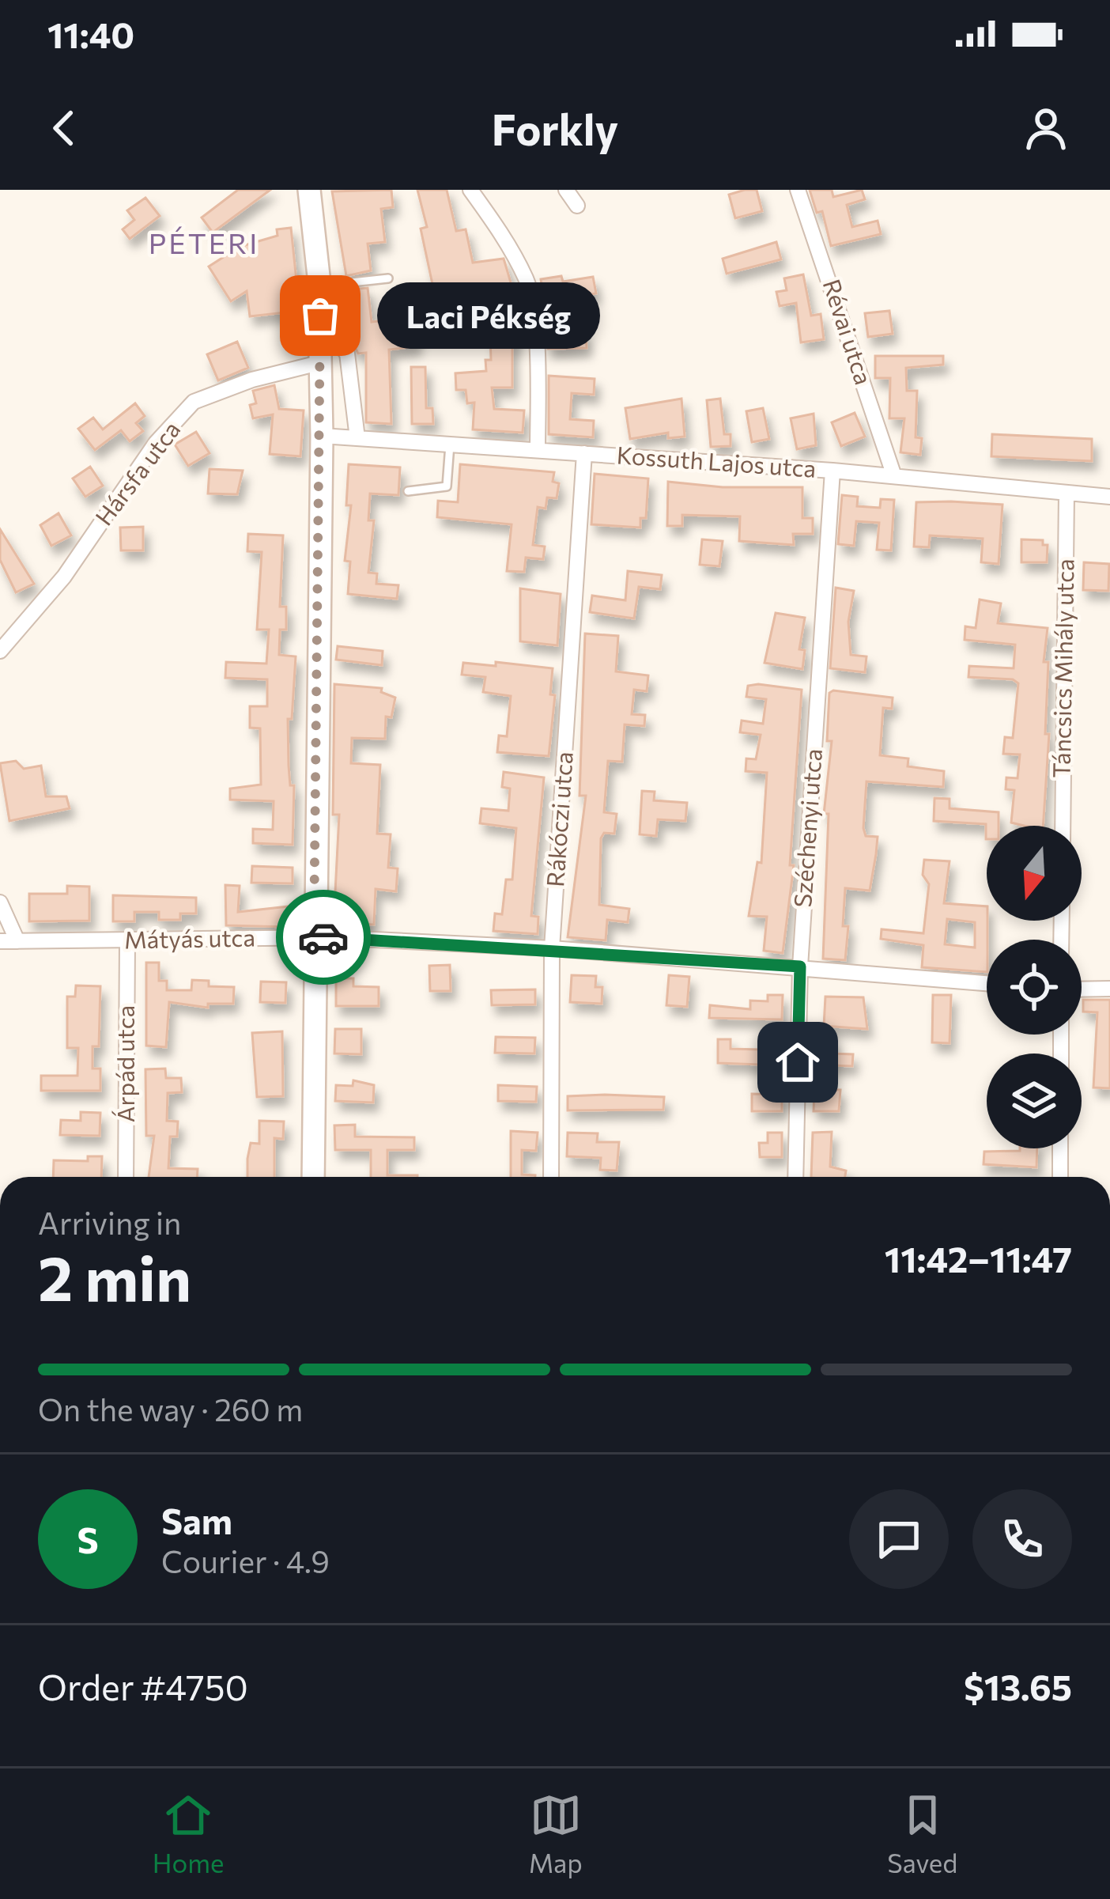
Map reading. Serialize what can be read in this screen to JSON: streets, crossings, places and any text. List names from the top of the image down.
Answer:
{
  "streets": {
    "street": [
      "Révai utca",
      "Kossuth Lajos utca",
      "Hársfa utca",
      "Táncsics Mihály utca",
      "Rákóczi utca",
      "Széchenyi utca",
      "Mátyás utca",
      "Árpád utca"
    ]
  },
  "crossings": [
    ["Révai utca", "Kossuth Lajos utca"],
    ["Kossuth Lajos utca", "Táncsics Mihály utca"],
    ["Kossuth Lajos utca", "Rákóczi utca"],
    ["Kossuth Lajos utca", "Széchenyi utca"],
    ["Rákóczi utca", "Mátyás utca"],
    ["Széchenyi utca", "Mátyás utca"],
    ["Mátyás utca", "Árpád utca"]
  ],
  "districts": ["PÉTERI"],
  "places": ["Laci Pékség"],
  "north": "bottom",
  "page": {
    "status": "11:40",
    "header": "Forkly",
    "bubble": "Laci Pékség",
    "heading": ["2 min", "Arriving in", "11:42–11:47"],
    "panel": [
      "Sam",
      "Courier · 4.9",
      "Order #4750",
      "$13.65"
    ],
    "bar": "On the way · 260 m",
    "round": "S",
    "tabs": ["Home", "Map", "Saved"]
  }
}
